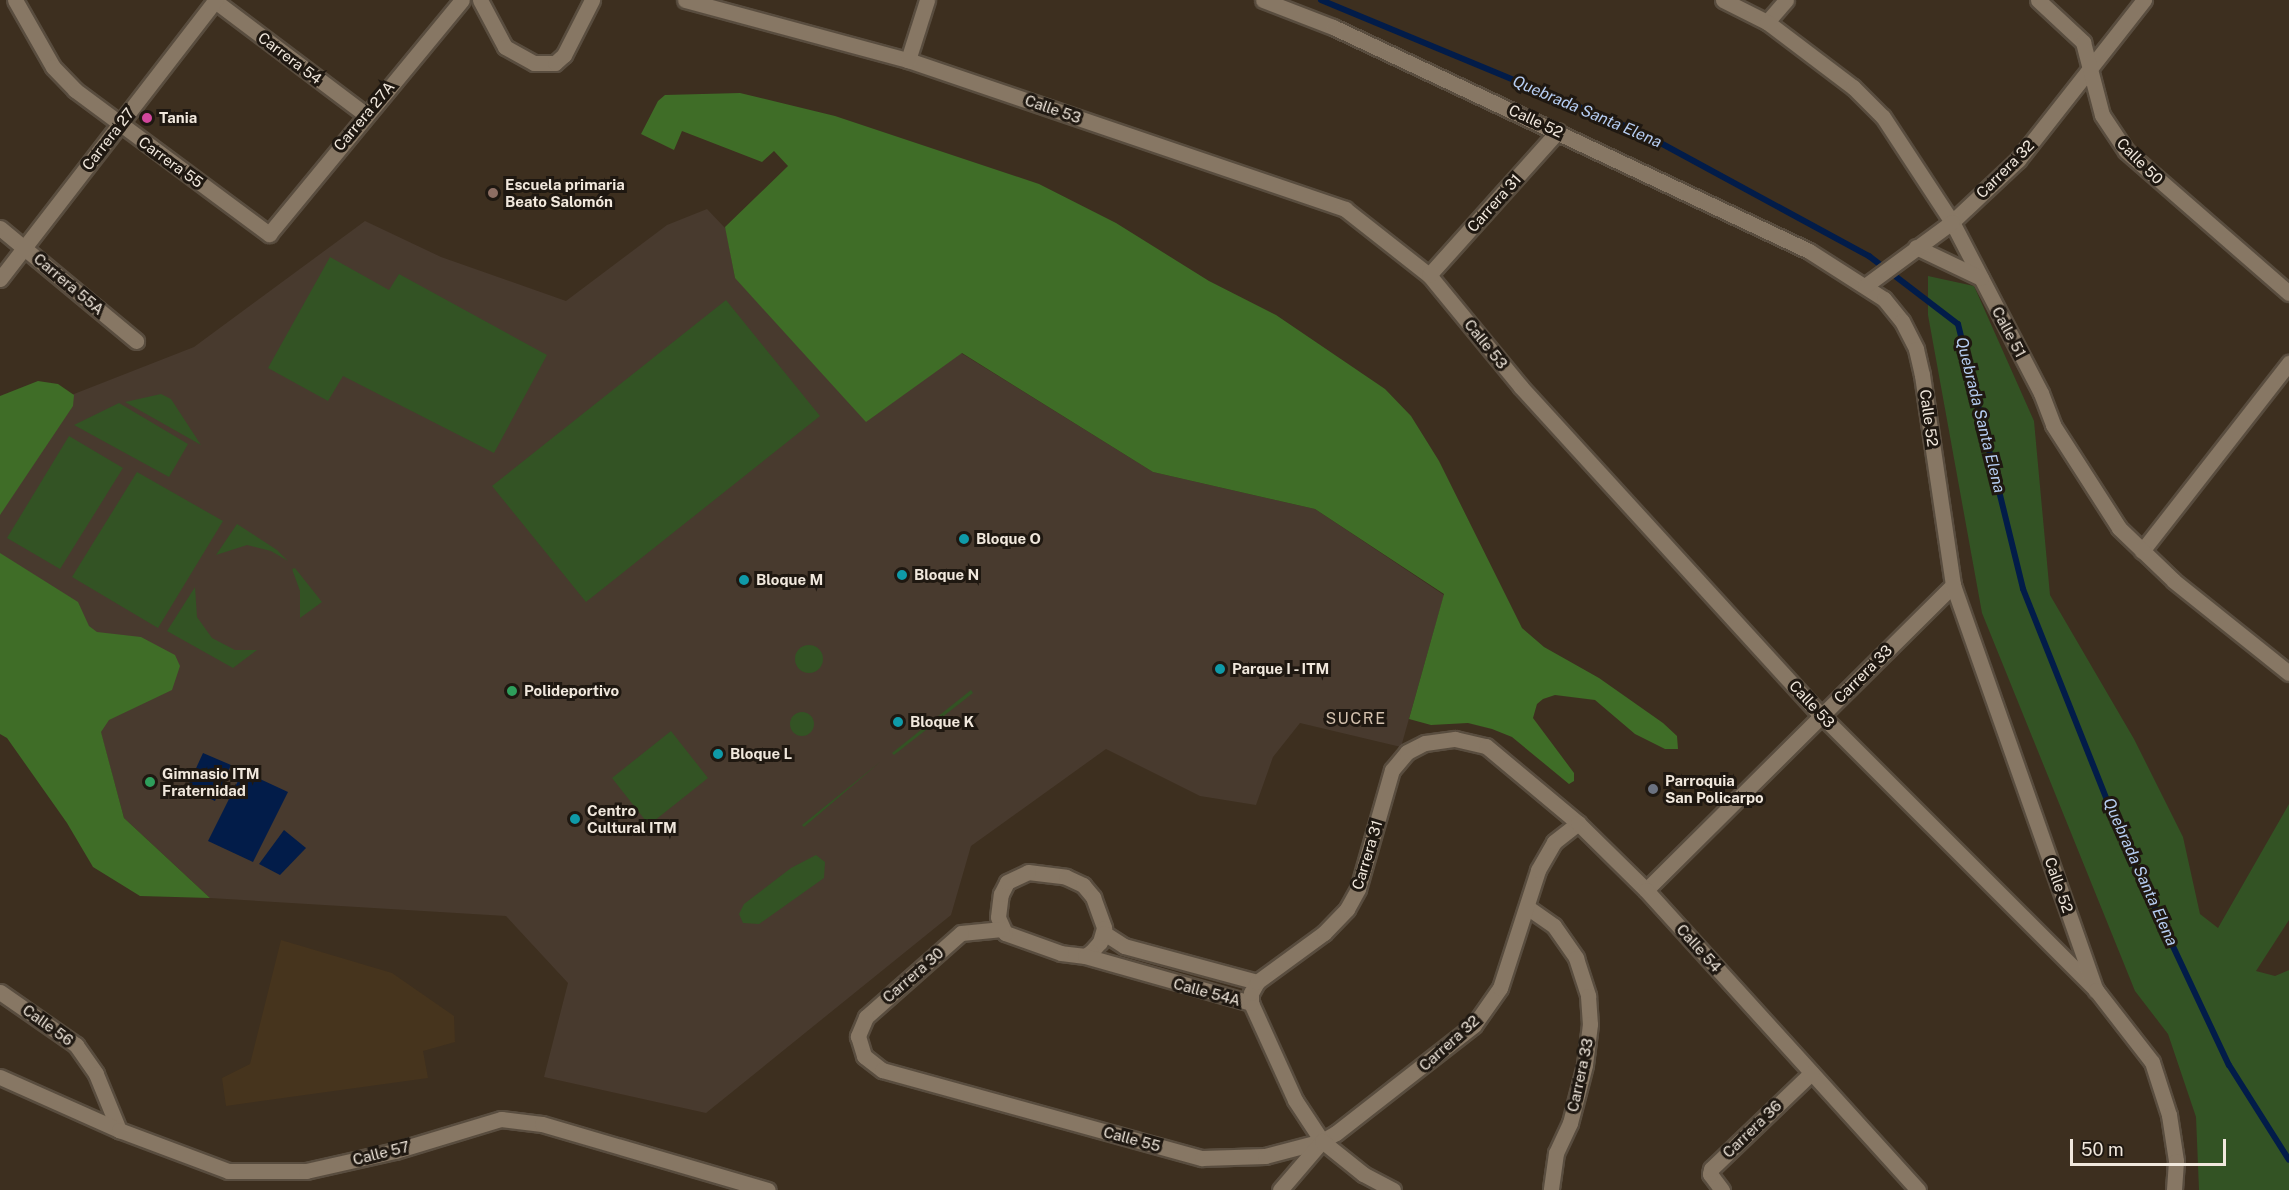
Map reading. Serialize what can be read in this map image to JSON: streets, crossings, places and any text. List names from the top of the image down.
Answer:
{
  "streets": {
    "street": [
      "Carrera 54",
      "Calle 53",
      "Carrera 27A",
      "Calle 52",
      "Carrera 27",
      "Calle 50",
      "Carrera 55",
      "Carrera 32",
      "Carrera 31",
      "Carrera 55A",
      "Calle 51",
      "Carrera 33",
      "Calle 54",
      "Carrera 30",
      "Calle 54A",
      "Calle 56",
      "Carrera 36",
      "Calle 55",
      "Calle 57"
    ]
  },
  "crossings": [
    ["Carrera 54", "Carrera 27A"],
    ["Carrera 54", "Carrera 27"],
    ["Calle 53", "Calle 52"],
    ["Calle 53", "Carrera 31"],
    ["Calle 53", "Carrera 33"],
    ["Carrera 27A", "Carrera 55"],
    ["Calle 52", "Carrera 32"],
    ["Calle 52", "Carrera 31"],
    ["Calle 52", "Carrera 33"],
    ["Carrera 27", "Carrera 55"],
    ["Carrera 27", "Carrera 55A"],
    ["Calle 50", "Carrera 32"],
    ["Carrera 32", "Calle 51"],
    ["Carrera 32", "Carrera 33"],
    ["Carrera 32", "Calle 54"],
    ["Carrera 32", "Calle 54A"],
    ["Carrera 32", "Calle 55"],
    ["Carrera 31", "Calle 54"],
    ["Carrera 31", "Calle 54A"],
    ["Carrera 33", "Calle 54"],
    ["Calle 54", "Carrera 36"],
    ["Carrera 30", "Calle 54A"],
    ["Carrera 30", "Calle 55"],
    ["Calle 54A", "Calle 55"],
    ["Calle 56", "Calle 57"]
  ],
  "districts": ["SUCRE"],
  "water": ["Quebrada Santa Elena"],
  "places": [
    "Tania",
    "Escuela primaria Beato Salomón",
    "Bloque O",
    "Bloque N",
    "Bloque M",
    "Parque I - ITM",
    "Polideportivo",
    "Bloque K",
    "Bloque L",
    "Gimnasio ITM Fraternidad",
    "Parroquia San Policarpo",
    "Centro Cultural ITM"
  ],
  "scale_bar": "50 m"
}
